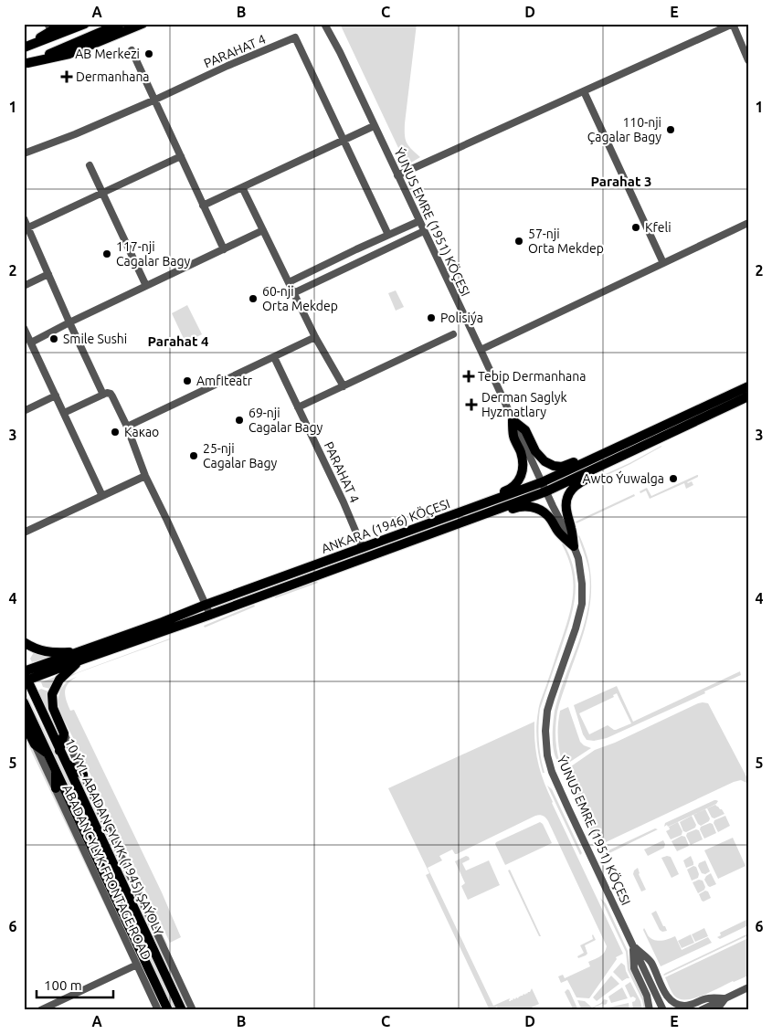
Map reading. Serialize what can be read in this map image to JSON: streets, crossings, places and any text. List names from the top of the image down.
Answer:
{
  "streets": {
    "main road": ["ANKARA (1946) KÖÇESI", "10 ÝYL ABADANÇYLYK (1945) ŞAÝOLY"],
    "street": ["PARAHAT 4", "ÝUNUS EMRE (1951) KÖÇESI", "ABADANCYLYK FRONTAGE ROAD"]
  },
  "crossings": [
    ["PARAHAT 4", "ANKARA (1946) KÖÇESI"],
    ["ÝUNUS EMRE (1951) KÖÇESI", "ANKARA (1946) KÖÇESI"],
    ["ANKARA (1946) KÖÇESI", "10 ÝYL ABADANÇYLYK (1945) ŞAÝOLY"]
  ],
  "districts": ["Parahat 3", "Parahat 4"],
  "places": {
    "other": [
      "AB Merkezi",
      "110-nji Çagalar Bagy",
      "Kfeli",
      "57-nji Orta Mekdep",
      "117-nji Cagalar Bagy",
      "60-nji Orta Mekdep",
      "Polisiýa",
      "Smile Sushi",
      "Amfiteatr",
      "69-nji Cagalar Bagy",
      "Какао",
      "25-nji Cagalar Bagy",
      "Awto Ýuwalga"
    ],
    "health": ["Dermanhana", "Tebip Dermanhana", "Derman Saglyk Hyzmatlary"]
  },
  "scale_bar": "100 m",
  "grid": {
    "columns": [
      "A",
      "B",
      "C",
      "D",
      "E"
    ],
    "rows": [
      "1",
      "2",
      "3",
      "4",
      "5",
      "6"
    ]
  }
}
